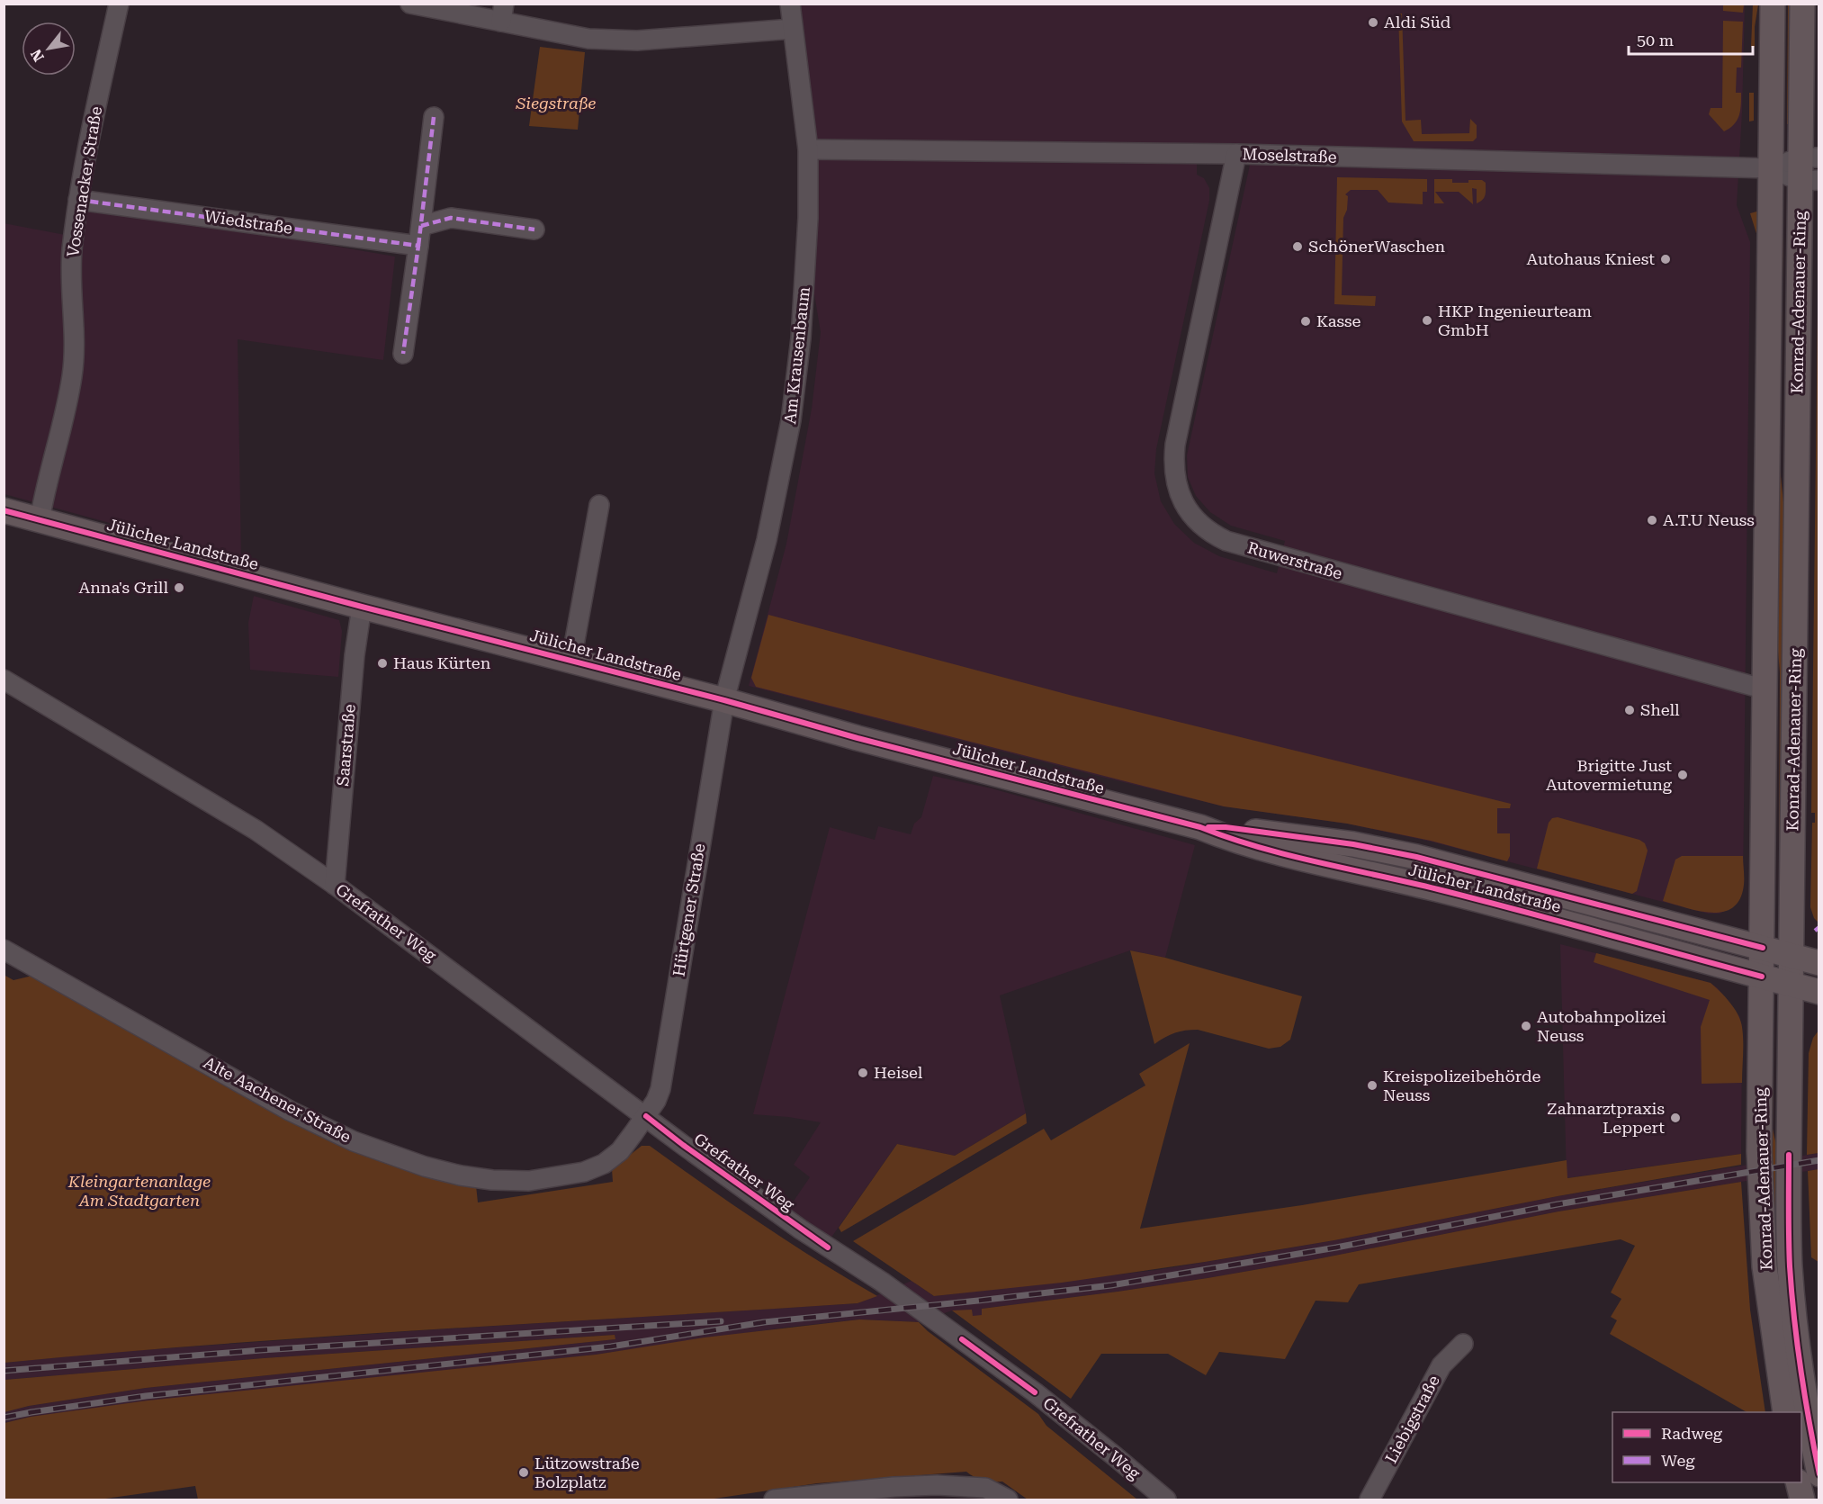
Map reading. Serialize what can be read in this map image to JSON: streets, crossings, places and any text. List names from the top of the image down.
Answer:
{
  "streets": {
    "main road": ["Konrad-Adenauer-Ring", "Jülicher Landstraße"],
    "street": [
      "Moselstraße",
      "Vossenacker Straße",
      "Wiedstraße",
      "Am Krausenbaum",
      "Ruwerstraße",
      "Saarstraße",
      "Hürtgener Straße",
      "Grefrather Weg",
      "Alte Aachener Straße",
      "Liebigstraße"
    ]
  },
  "crossings": [
    ["Moselstraße", "Konrad-Adenauer-Ring"],
    ["Moselstraße", "Am Krausenbaum"],
    ["Moselstraße", "Ruwerstraße"],
    ["Vossenacker Straße", "Wiedstraße"],
    ["Vossenacker Straße", "Jülicher Landstraße"],
    ["Konrad-Adenauer-Ring", "Jülicher Landstraße"],
    ["Konrad-Adenauer-Ring", "Ruwerstraße"],
    ["Am Krausenbaum", "Jülicher Landstraße"],
    ["Am Krausenbaum", "Hürtgener Straße"],
    ["Jülicher Landstraße", "Saarstraße"],
    ["Jülicher Landstraße", "Hürtgener Straße"],
    ["Saarstraße", "Grefrather Weg"],
    ["Hürtgener Straße", "Grefrather Weg"],
    ["Hürtgener Straße", "Alte Aachener Straße"],
    ["Grefrather Weg", "Alte Aachener Straße"]
  ],
  "parks": ["Siegstraße", "Kleingartenanlage Am Stadtgarten"],
  "places": [
    "Aldi Süd",
    "SchönerWaschen",
    "Autohaus Kniest",
    "HKP Ingenieurteam GmbH",
    "Kasse",
    "A.T.U Neuss",
    "Anna's Grill",
    "Haus Kürten",
    "Shell",
    "Brigitte Just Autovermietung",
    "Autobahnpolizei Neuss",
    "Heisel",
    "Kreispolizeibehörde Neuss",
    "Zahnarztpraxis Leppert",
    "Lützowstraße Bolzplatz"
  ],
  "legend": ["Radweg", "Weg"],
  "scale_bar": "50 m",
  "north": "bottom left"
}
